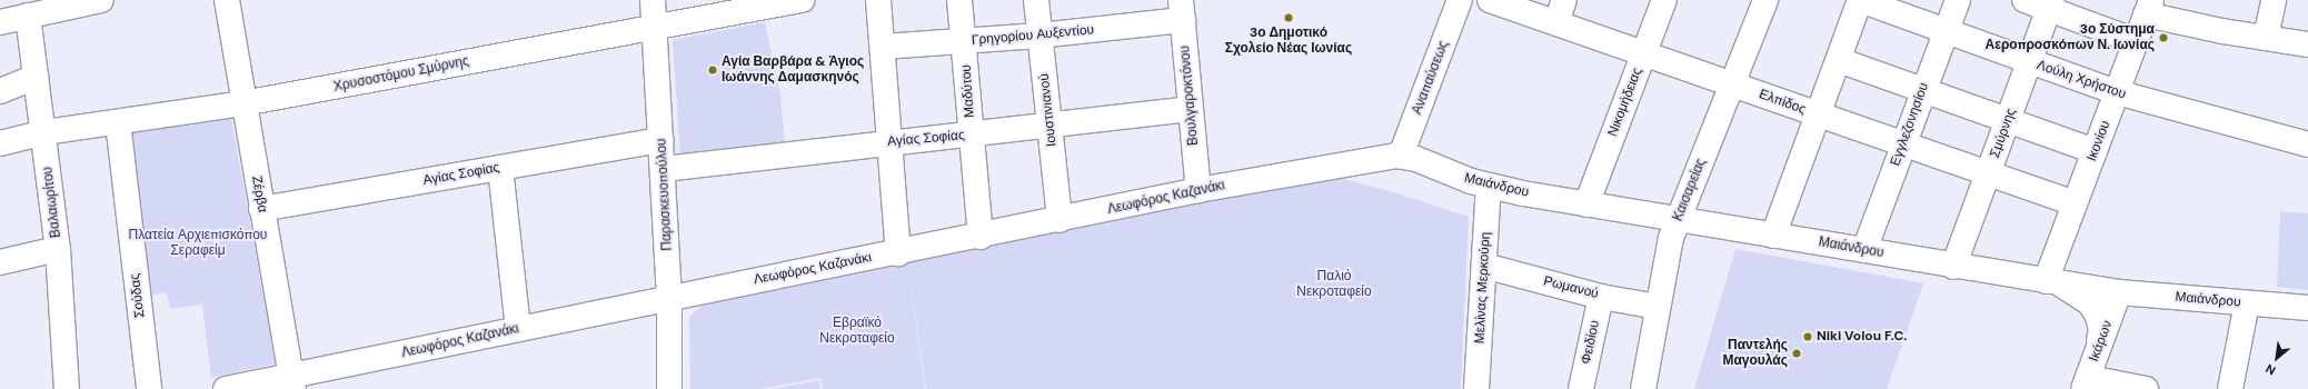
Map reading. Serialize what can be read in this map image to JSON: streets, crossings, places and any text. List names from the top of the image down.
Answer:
{
  "streets": {
    "street": [
      "Γρηγορίου Αυξεντίου",
      "Χρυσοστόμου Σμύρνης",
      "Αναπαύσεως",
      "Λούλη Χρήστου",
      "Μαδύτου",
      "Βουλγαροκτόνου",
      "Νικομήδειας",
      "Ελπίδος",
      "Ιουστινιανού",
      "Εγγλεζονησίου",
      "Σμύρνης",
      "Αγίας Σοφίας",
      "Ικονίου",
      "Μαιάνδρου",
      "Καισαρείας",
      "Ζέρβα",
      "Παρασκευοπούλου",
      "Λεωφόρος Καζανάκι",
      "Βαλαωρίτου",
      "Μελίνας Μερκούρη",
      "Ρωμανού",
      "Σούδας",
      "Ικάρων",
      "Φειδίου"
    ]
  },
  "crossings": [
    ["Γρηγορίου Αυξεντίου", "Μαδύτου"],
    ["Γρηγορίου Αυξεντίου", "Βουλγαροκτόνου"],
    ["Γρηγορίου Αυξεντίου", "Ιουστινιανού"],
    ["Χρυσοστόμου Σμύρνης", "Ζέρβα"],
    ["Χρυσοστόμου Σμύρνης", "Παρασκευοπούλου"],
    ["Χρυσοστόμου Σμύρνης", "Βαλαωρίτου"],
    ["Χρυσοστόμου Σμύρνης", "Σούδας"],
    ["Αναπαύσεως", "Μαιάνδρου"],
    ["Αναπαύσεως", "Λεωφόρος Καζανάκι"],
    ["Λούλη Χρήστου", "Εγγλεζονησίου"],
    ["Λούλη Χρήστου", "Σμύρνης"],
    ["Λούλη Χρήστου", "Ικονίου"],
    ["Μαδύτου", "Αγίας Σοφίας"],
    ["Μαδύτου", "Λεωφόρος Καζανάκι"],
    ["Βουλγαροκτόνου", "Αγίας Σοφίας"],
    ["Βουλγαροκτόνου", "Λεωφόρος Καζανάκι"],
    ["Νικομήδειας", "Ελπίδος"],
    ["Νικομήδειας", "Μαιάνδρου"],
    ["Ελπίδος", "Εγγλεζονησίου"],
    ["Ελπίδος", "Σμύρνης"],
    ["Ελπίδος", "Ικονίου"],
    ["Ελπίδος", "Καισαρείας"],
    ["Ιουστινιανού", "Αγίας Σοφίας"],
    ["Ιουστινιανού", "Λεωφόρος Καζανάκι"],
    ["Εγγλεζονησίου", "Μαιάνδρου"],
    ["Σμύρνης", "Μαιάνδρου"],
    ["Αγίας Σοφίας", "Ζέρβα"],
    ["Αγίας Σοφίας", "Παρασκευοπούλου"],
    ["Ικονίου", "Μαιάνδρου"],
    ["Μαιάνδρου", "Καισαρείας"],
    ["Μαιάνδρου", "Λεωφόρος Καζανάκι"],
    ["Μαιάνδρου", "Μελίνας Μερκούρη"],
    ["Μαιάνδρου", "Ικάρων"],
    ["Καισαρείας", "Ρωμανού"],
    ["Ζέρβα", "Λεωφόρος Καζανάκι"],
    ["Παρασκευοπούλου", "Λεωφόρος Καζανάκι"],
    ["Μελίνας Μερκούρη", "Ρωμανού"],
    ["Ρωμανού", "Φειδίου"]
  ],
  "parks": ["Πλατεία Αρχιεπισκόπου Σεραφείμ", "Παλιό Νεκροταφείο", "Εβραϊκό Νεκροταφείο"],
  "places": [
    "3ο Δημοτικό Σχολείο Νέας Ιωνίας",
    "3ο Σύστημα Αεροπροσκόπων Ν. Ιωνίας",
    "Αγία Βαρβάρα & Άγιος Ιωάννης Δαμασκηνός",
    "Niki Volou F.C.",
    "Παντελής Μαγουλάς"
  ],
  "north": "bottom left"
}
